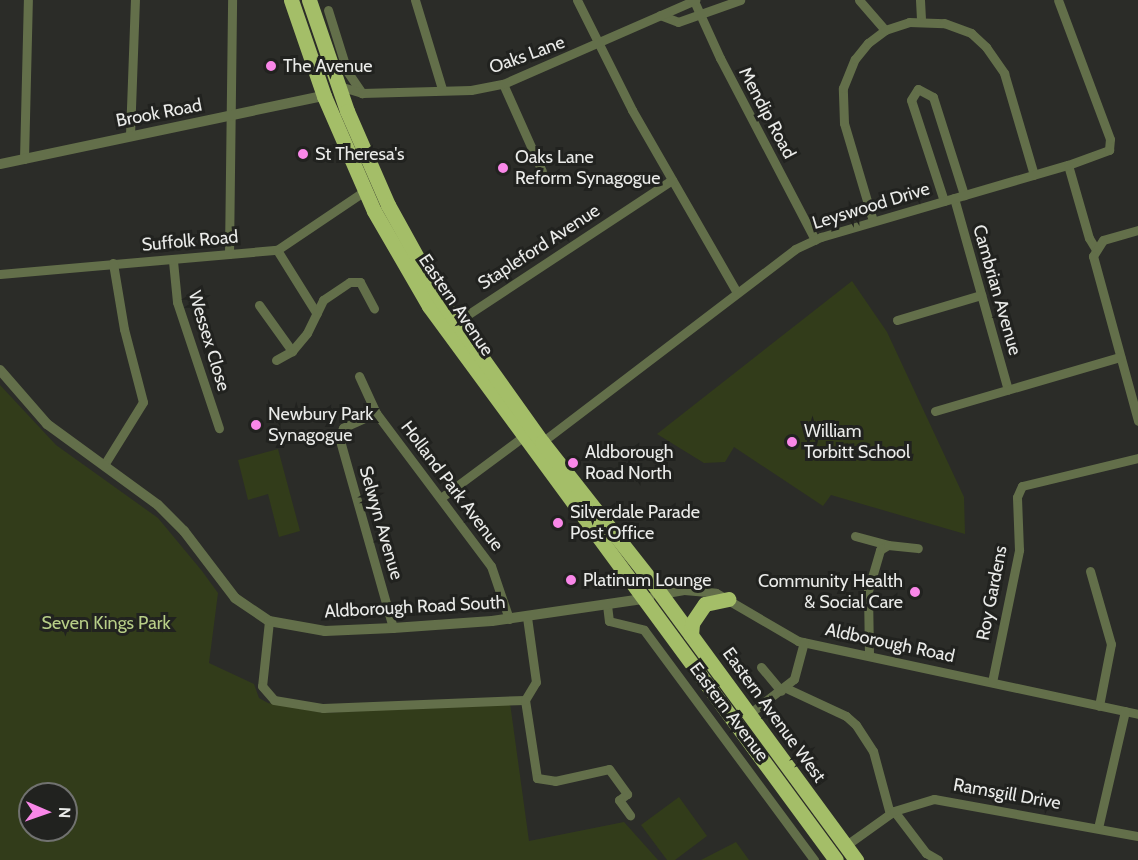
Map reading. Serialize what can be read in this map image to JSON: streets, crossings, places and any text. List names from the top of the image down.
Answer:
{
  "streets": {
    "highway": ["Eastern Avenue", "Eastern Avenue West"],
    "street": [
      "Oaks Lane",
      "Brook Road",
      "Mendip Road",
      "Leyswood Drive",
      "Suffolk Road",
      "Stapleford Avenue",
      "Cambrian Avenue",
      "Wessex Close",
      "Holland Park Avenue",
      "Selwyn Avenue",
      "Roy Gardens",
      "Aldborough Road South",
      "Aldborough Road",
      "Ramsgill Drive"
    ]
  },
  "crossings": [
    ["Oaks Lane", "Mendip Road"],
    ["Oaks Lane", "Eastern Avenue"],
    ["Brook Road", "Eastern Avenue"],
    ["Mendip Road", "Leyswood Drive"],
    ["Leyswood Drive", "Cambrian Avenue"],
    ["Leyswood Drive", "Eastern Avenue"],
    ["Suffolk Road", "Eastern Avenue"],
    ["Suffolk Road", "Wessex Close"],
    ["Stapleford Avenue", "Eastern Avenue"],
    ["Eastern Avenue", "Aldborough Road South"],
    ["Eastern Avenue", "Aldborough Road"],
    ["Eastern Avenue", "Eastern Avenue West"],
    ["Holland Park Avenue", "Selwyn Avenue"],
    ["Holland Park Avenue", "Aldborough Road South"],
    ["Selwyn Avenue", "Aldborough Road South"],
    ["Roy Gardens", "Aldborough Road"],
    ["Aldborough Road South", "Aldborough Road"],
    ["Aldborough Road South", "Eastern Avenue West"],
    ["Aldborough Road", "Eastern Avenue West"],
    ["Eastern Avenue West", "Ramsgill Drive"]
  ],
  "parks": ["Seven Kings Park"],
  "places": [
    "The Avenue",
    "St Theresa's",
    "Oaks Lane Reform Synagogue",
    "Newbury Park Synagogue",
    "William Torbitt School",
    "Aldborough Road North",
    "Silverdale Parade Post Office",
    "Platinum Lounge",
    "Community Health & Social Care"
  ],
  "north": "right"
}
